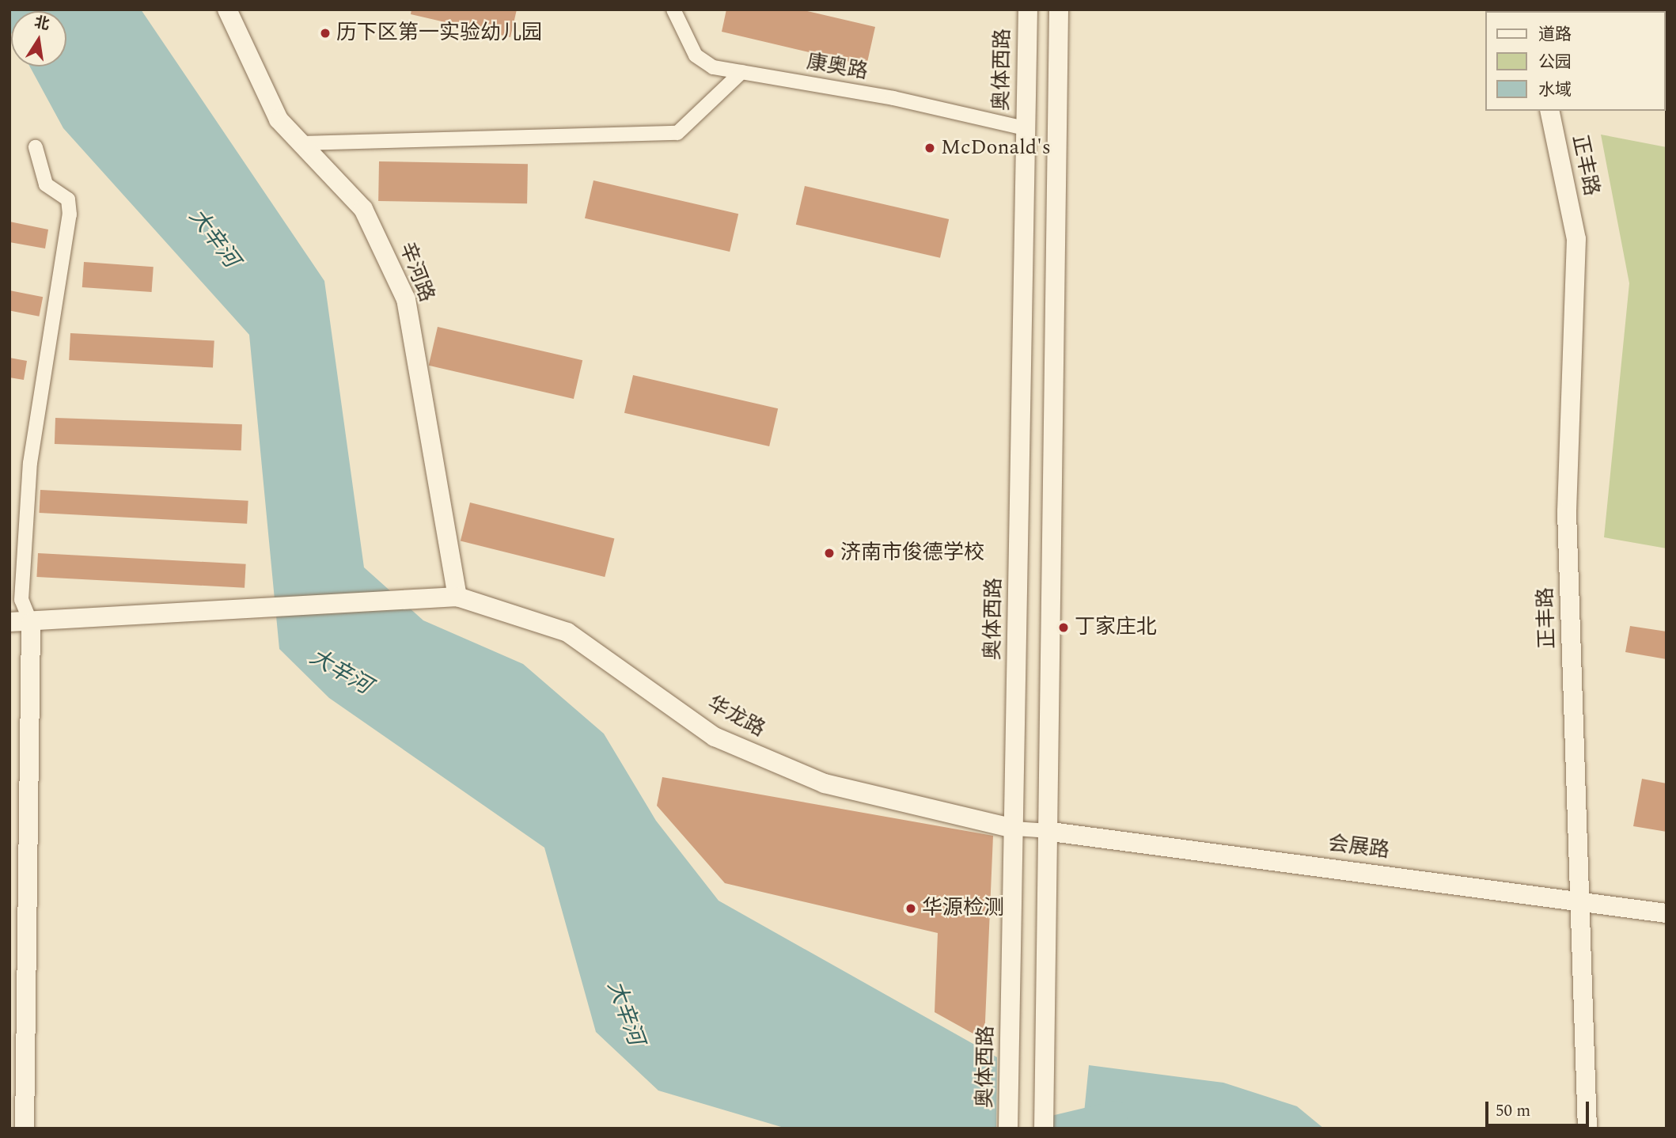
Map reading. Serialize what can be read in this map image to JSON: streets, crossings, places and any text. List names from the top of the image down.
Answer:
{
  "streets": {
    "main road": [
      "奥体西路",
      "正丰路",
      "辛河路",
      "华龙路",
      "会展路"
    ],
    "street": ["康奥路"]
  },
  "crossings": [
    ["康奥路", "奥体西路"],
    ["奥体西路", "华龙路"],
    ["正丰路", "会展路"],
    ["辛河路", "华龙路"]
  ],
  "water": ["大辛河"],
  "places": [
    "历下区第一实验幼儿园",
    "McDonald's",
    "济南市俊德学校",
    "丁家庄北",
    "华源检测"
  ],
  "legend": ["道路", "公园", "水域"],
  "scale_bar": "50 m",
  "north": "top"
}
